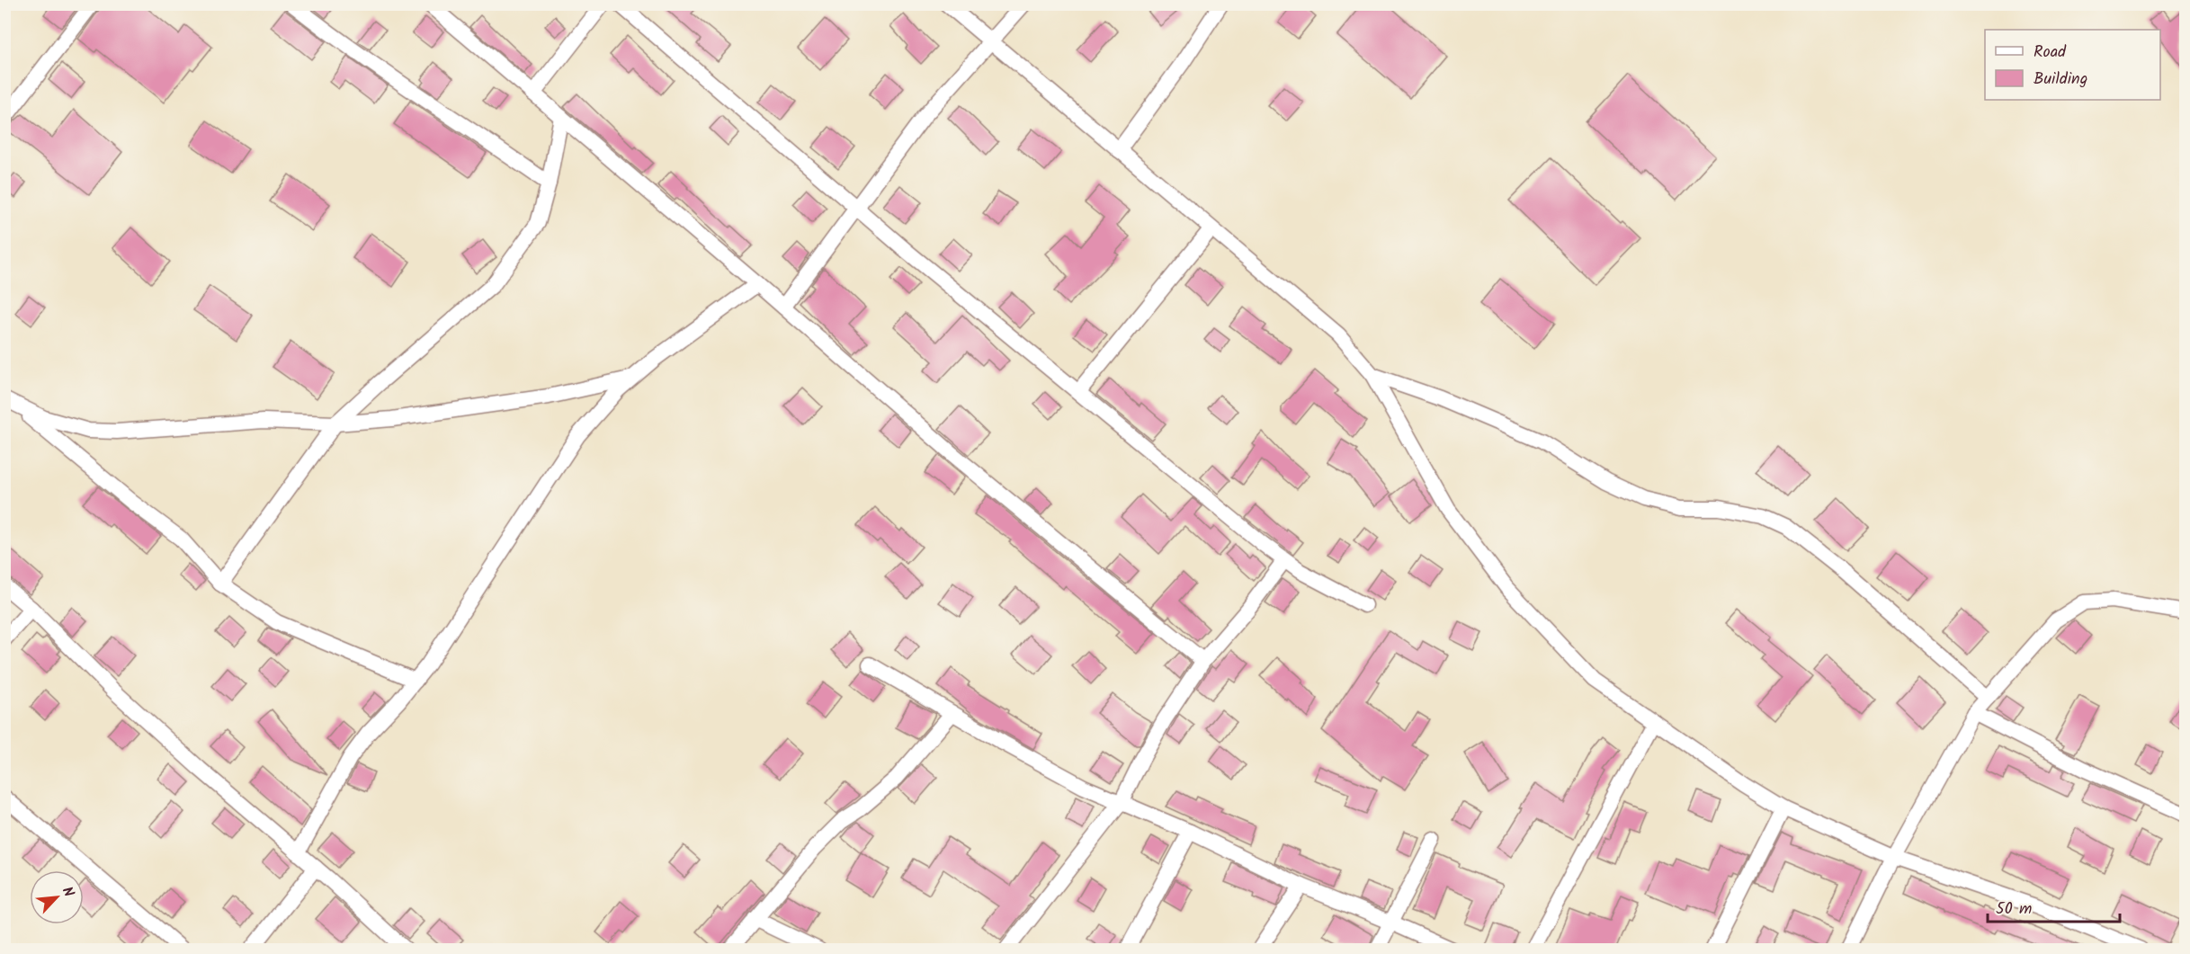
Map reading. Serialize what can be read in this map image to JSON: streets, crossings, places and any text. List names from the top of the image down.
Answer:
{
  "legend": ["Road", "Building"],
  "scale_bar": "50 m",
  "north": "top right"
}
